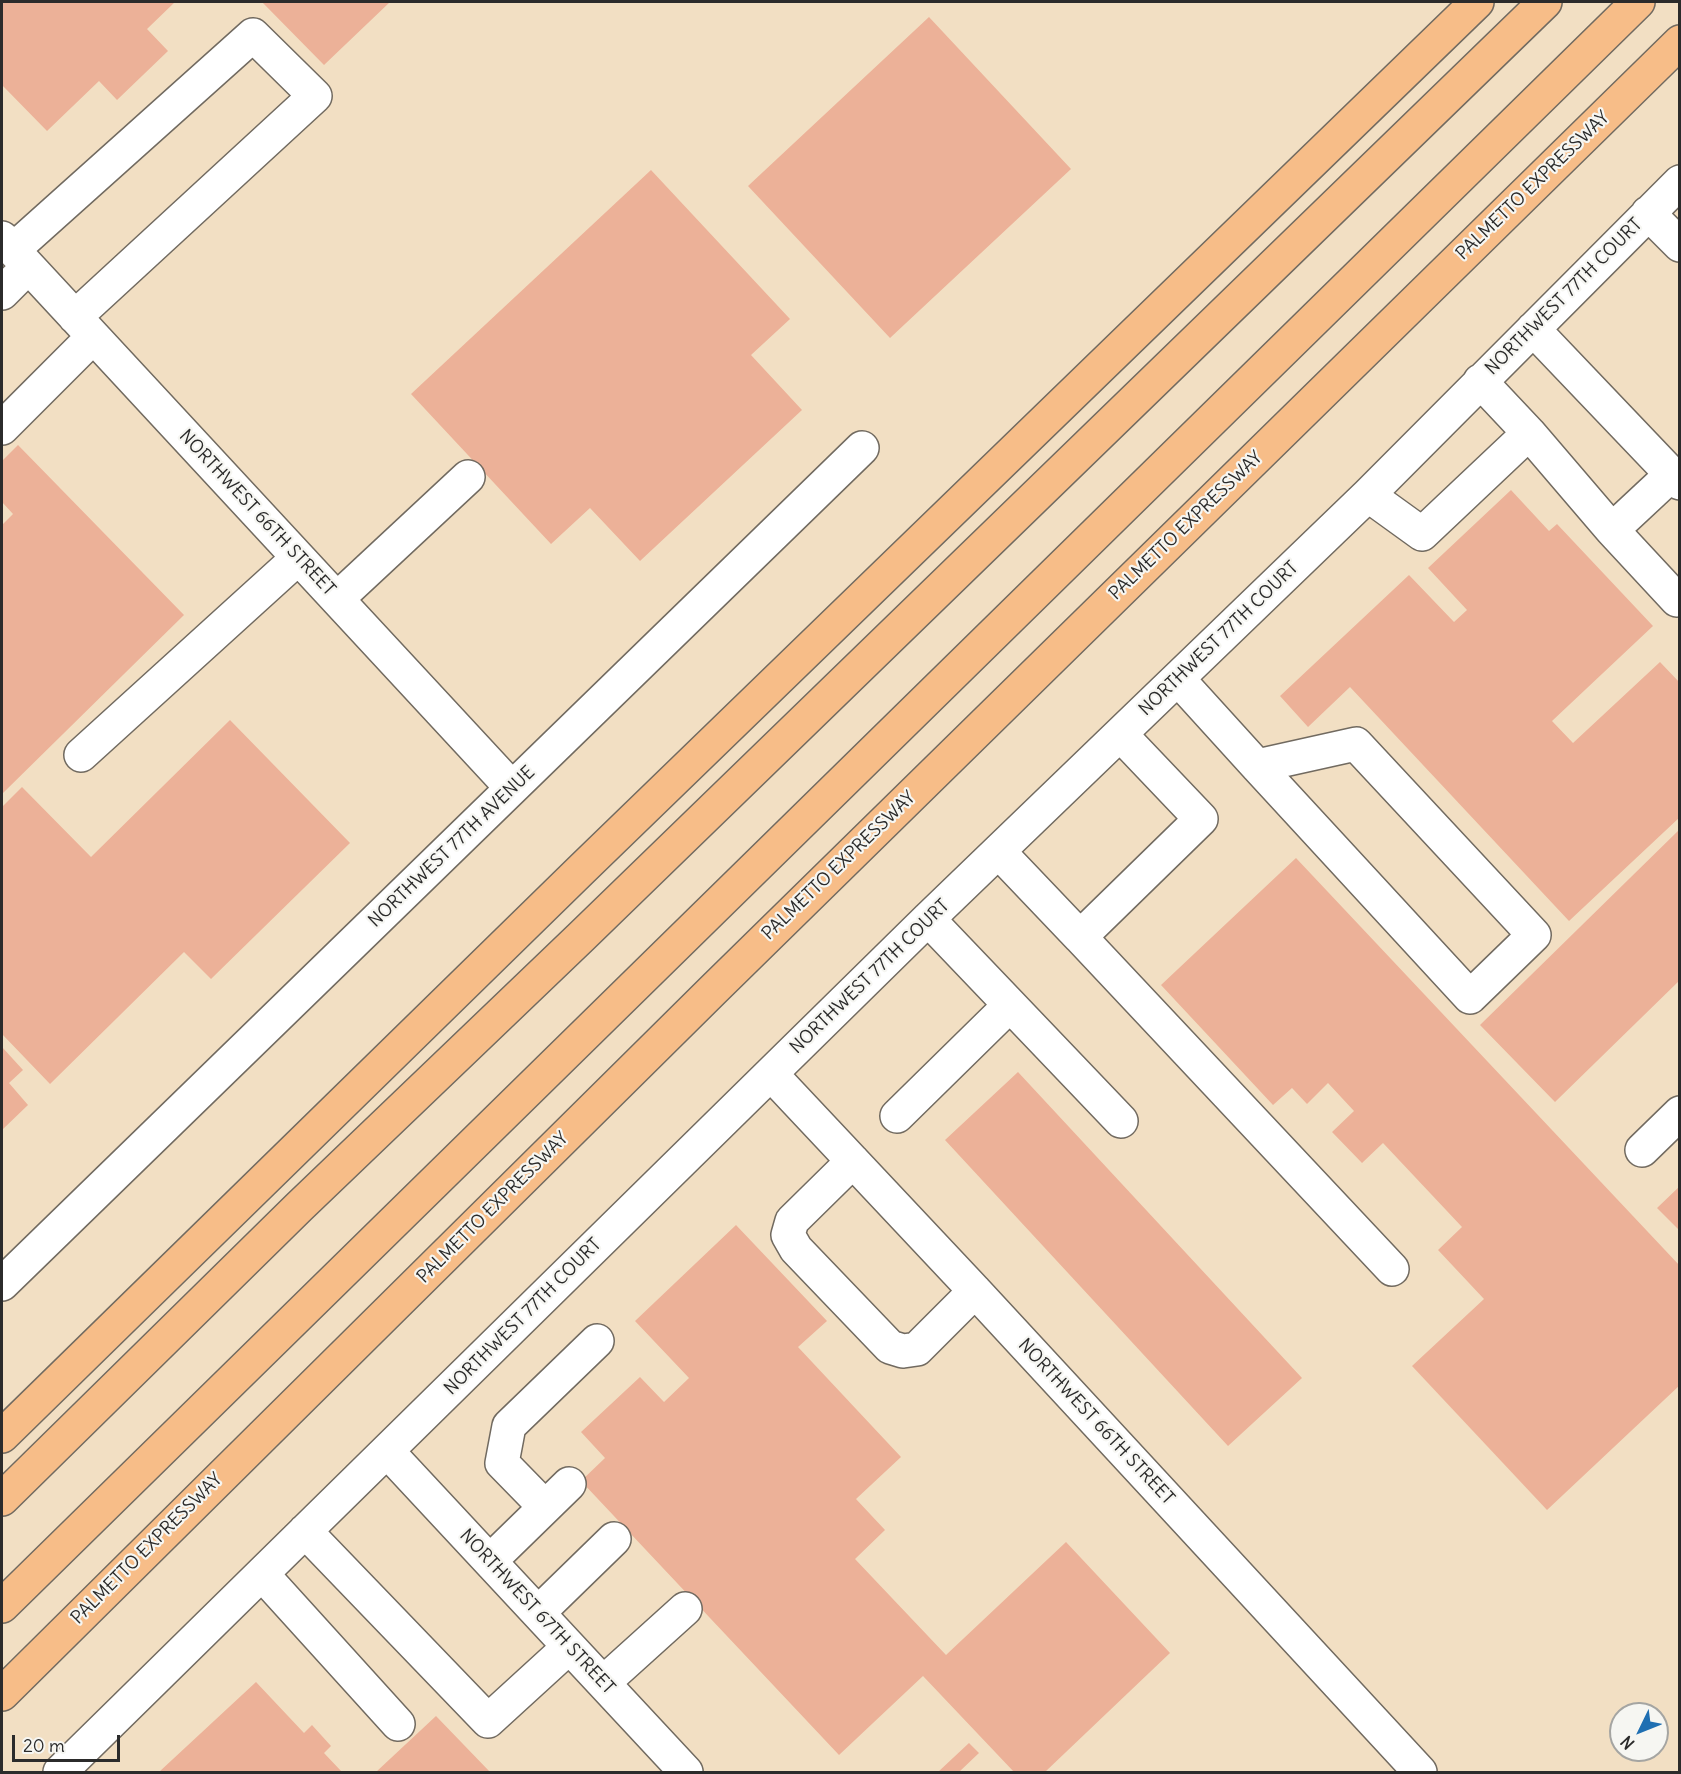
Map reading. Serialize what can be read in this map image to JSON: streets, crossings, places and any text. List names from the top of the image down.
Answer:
{
  "streets": {
    "highway": ["PALMETTO EXPRESSWAY"],
    "street": [
      "NORTHWEST 77TH COURT",
      "NORTHWEST 66TH STREET",
      "NORTHWEST 77TH AVENUE",
      "NORTHWEST 67TH STREET"
    ]
  },
  "crossings": [
    ["NORTHWEST 77TH COURT", "NORTHWEST 66TH STREET"],
    ["NORTHWEST 77TH COURT", "NORTHWEST 67TH STREET"],
    ["NORTHWEST 66TH STREET", "NORTHWEST 77TH AVENUE"]
  ],
  "scale_bar": "20 m",
  "north": "bottom left"
}
